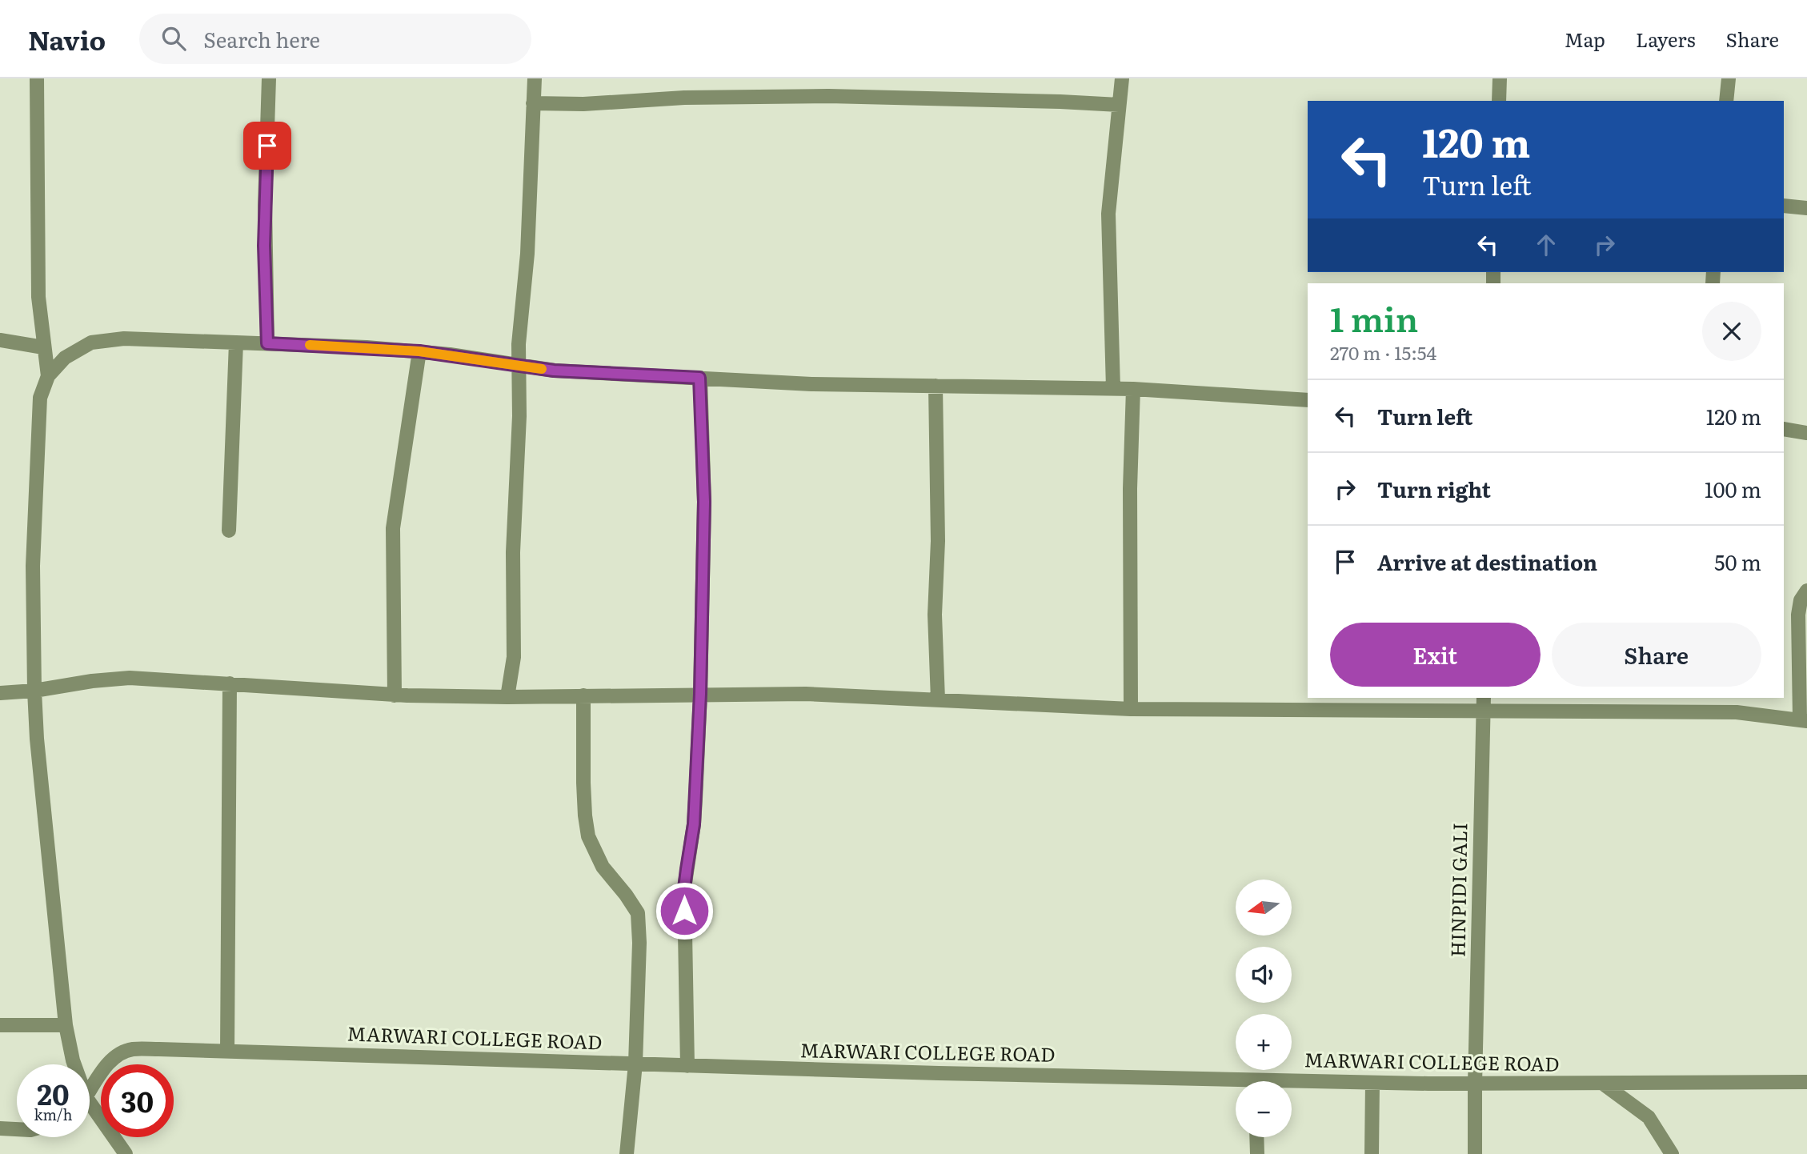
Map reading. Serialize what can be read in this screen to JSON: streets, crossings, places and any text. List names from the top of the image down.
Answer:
{
  "streets": {
    "street": ["HINPIDI GALI", "MARWARI COLLEGE ROAD"]
  },
  "crossings": [
    ["HINPIDI GALI", "MARWARI COLLEGE ROAD"]
  ],
  "north": "left",
  "page": {
    "header": "Navio",
    "search": "Search here",
    "nav": ["Map", "Layers", "Share"],
    "turn": ["120 m", "Turn left"],
    "heading": ["1 min", "270 m · 15:54"],
    "list": [
      {
        "name": "Turn left",
        "value": "120 m"
      },
      {
        "name": "Turn right",
        "value": "100 m"
      },
      {
        "name": "Arrive at destination",
        "value": "50 m"
      }
    ],
    "buttons": ["Exit", "Share"],
    "map_buttons": ["+", "−"],
    "speed": "20 km/h",
    "limit": "30"
  }
}
